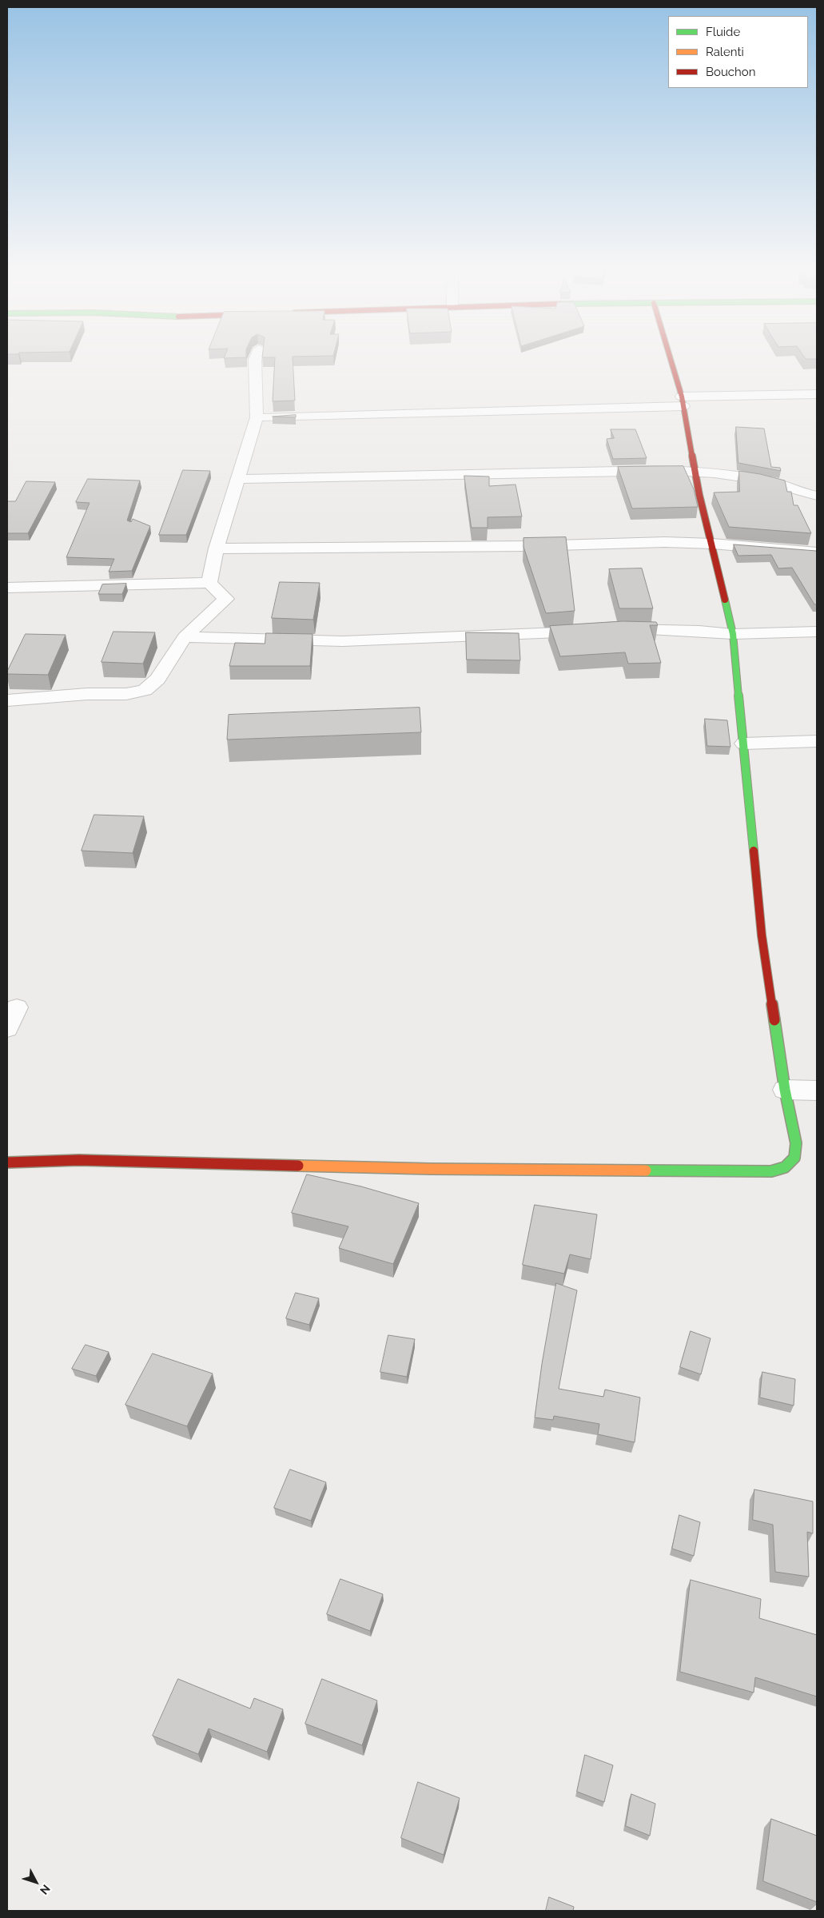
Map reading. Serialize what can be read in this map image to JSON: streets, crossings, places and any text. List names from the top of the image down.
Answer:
{
  "legend": ["Fluide", "Ralenti", "Bouchon"],
  "north": "bottom right"
}
